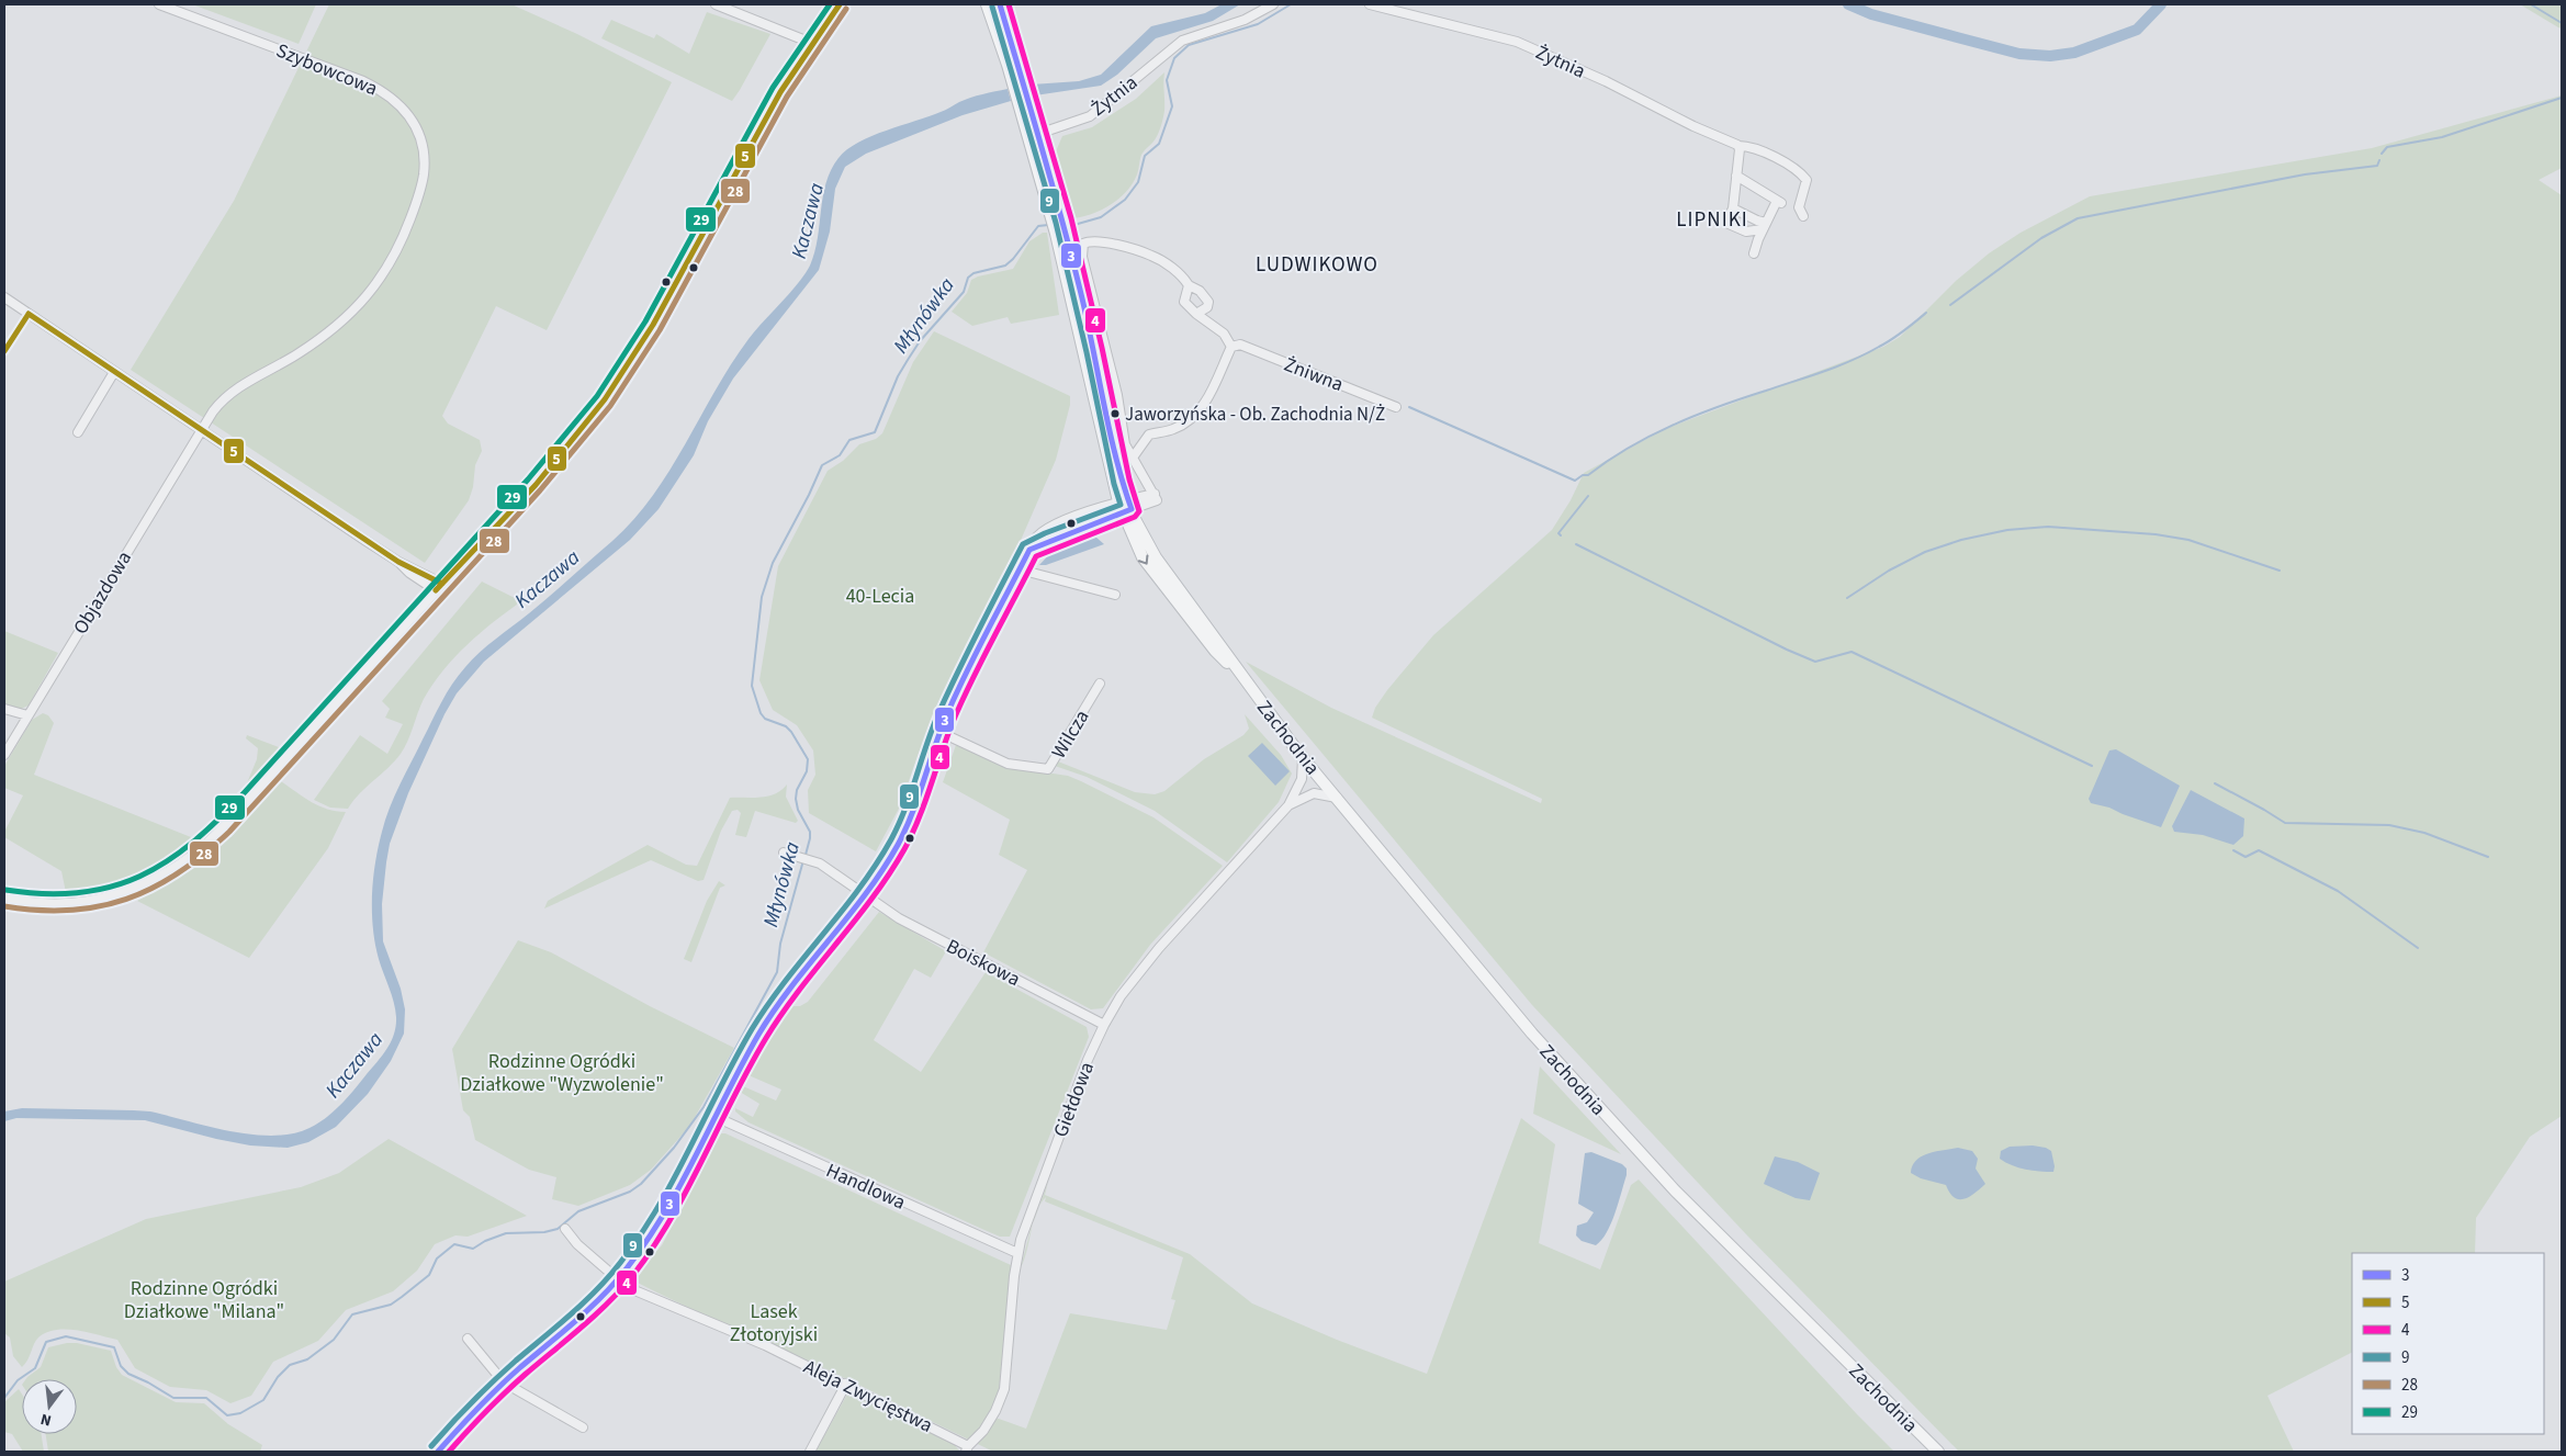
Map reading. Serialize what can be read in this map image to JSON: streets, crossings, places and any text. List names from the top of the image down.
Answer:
{
  "streets": {
    "main road": ["Zachodnia"],
    "street": [
      "Żytnia",
      "Szybowcowa",
      "Żniwna",
      "Objazdowa",
      "Wilcza",
      "Boiskowa",
      "Giełdowa",
      "Handlowa",
      "Aleja Zwycięstwa"
    ]
  },
  "crossings": [
    ["Szybowcowa", "Objazdowa"],
    ["Zachodnia", "Giełdowa"],
    ["Boiskowa", "Giełdowa"],
    ["Giełdowa", "Handlowa"],
    ["Giełdowa", "Aleja Zwycięstwa"]
  ],
  "districts": ["LIPNIKI", "LUDWIKOWO"],
  "water": ["Kaczawa", "Młynówka"],
  "parks": [
    "40-Lecia",
    "Rodzinne Ogródki Działkowe \"Wyzwolenie\"",
    "Rodzinne Ogródki Działkowe \"Milana\"",
    "Lasek Złotoryjski"
  ],
  "places": ["Jaworzyńska - Ob. Zachodnia N/Ż"],
  "lines": [
    "transit line 3",
    "transit line 5",
    "transit line 4",
    "transit line 29",
    "transit line 9",
    "transit line 28"
  ],
  "legend": [
    "3",
    "5",
    "4",
    "9",
    "28",
    "29"
  ],
  "north": "bottom"
}
